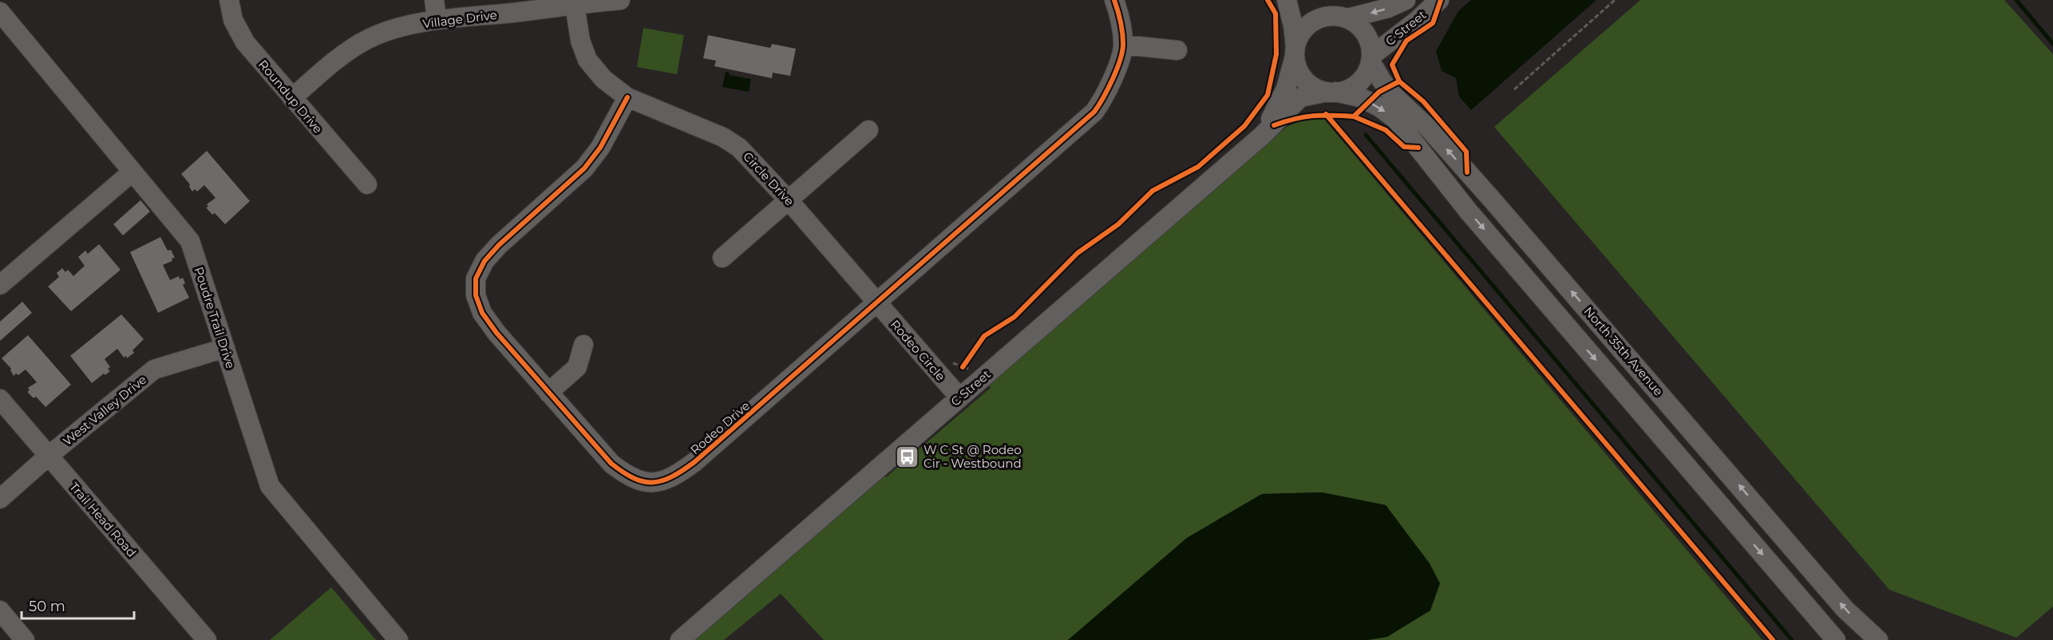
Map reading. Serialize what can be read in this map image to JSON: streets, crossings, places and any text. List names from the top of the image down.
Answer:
{
  "streets": {
    "street": [
      "Village Drive",
      "C Street",
      "Roundup Drive",
      "Circle Drive",
      "Poudre Trail Drive",
      "Rodeo Circle",
      "North 35th Avenue",
      "West Valley Drive",
      "Rodeo Drive",
      "Trail Head Road"
    ]
  },
  "crossings": [
    ["Village Drive", "Roundup Drive"],
    ["C Street", "Rodeo Circle"],
    ["C Street", "North 35th Avenue"],
    ["Circle Drive", "Rodeo Circle"],
    ["Circle Drive", "Rodeo Drive"],
    ["Poudre Trail Drive", "West Valley Drive"],
    ["Rodeo Circle", "Rodeo Drive"],
    ["West Valley Drive", "Trail Head Road"]
  ],
  "places": {
    "bus stop": ["W C St @ Rodeo Cir - Westbound"]
  },
  "scale_bar": "50 m"
}
